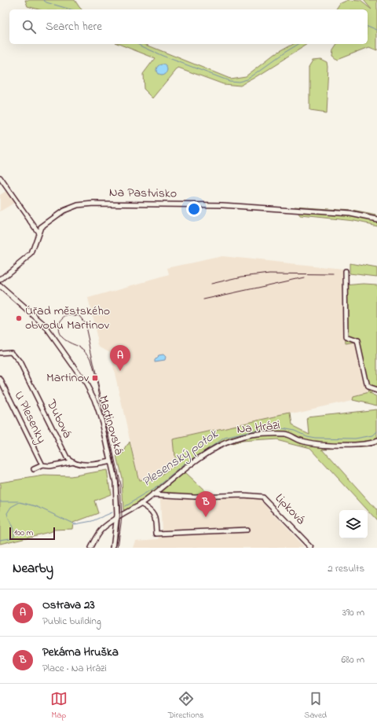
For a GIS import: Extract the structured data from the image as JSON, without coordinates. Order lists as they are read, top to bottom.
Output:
{
  "streets": {
    "street": [
      "Na Pastvisko",
      "U Plesenky",
      "Dubová",
      "Martinovská",
      "Na Hrázi",
      "Lipková"
    ]
  },
  "crossings": [
    ["Martinovská", "Na Hrázi"],
    ["Na Hrázi", "Lipková"]
  ],
  "water": ["Plesenský potok"],
  "places": {
    "other": ["Úřad městského obvodu Martinov"],
    "transit": ["Martinov"]
  },
  "scale_bar": "100 m",
  "page": {
    "search": "Search here",
    "pins": ["A", "B"],
    "scale": "100 m",
    "heading": ["Nearby", "2 results"],
    "list": [
      {
        "mark": "A",
        "name": "Ostrava 23",
        "note": "Public building",
        "value": "390 m"
      },
      {
        "mark": "B",
        "name": "Pekárna Hruška",
        "note": "Place · Na Hrázi",
        "value": "680 m"
      }
    ],
    "nav": ["Map", "Directions", "Saved"]
  }
}
